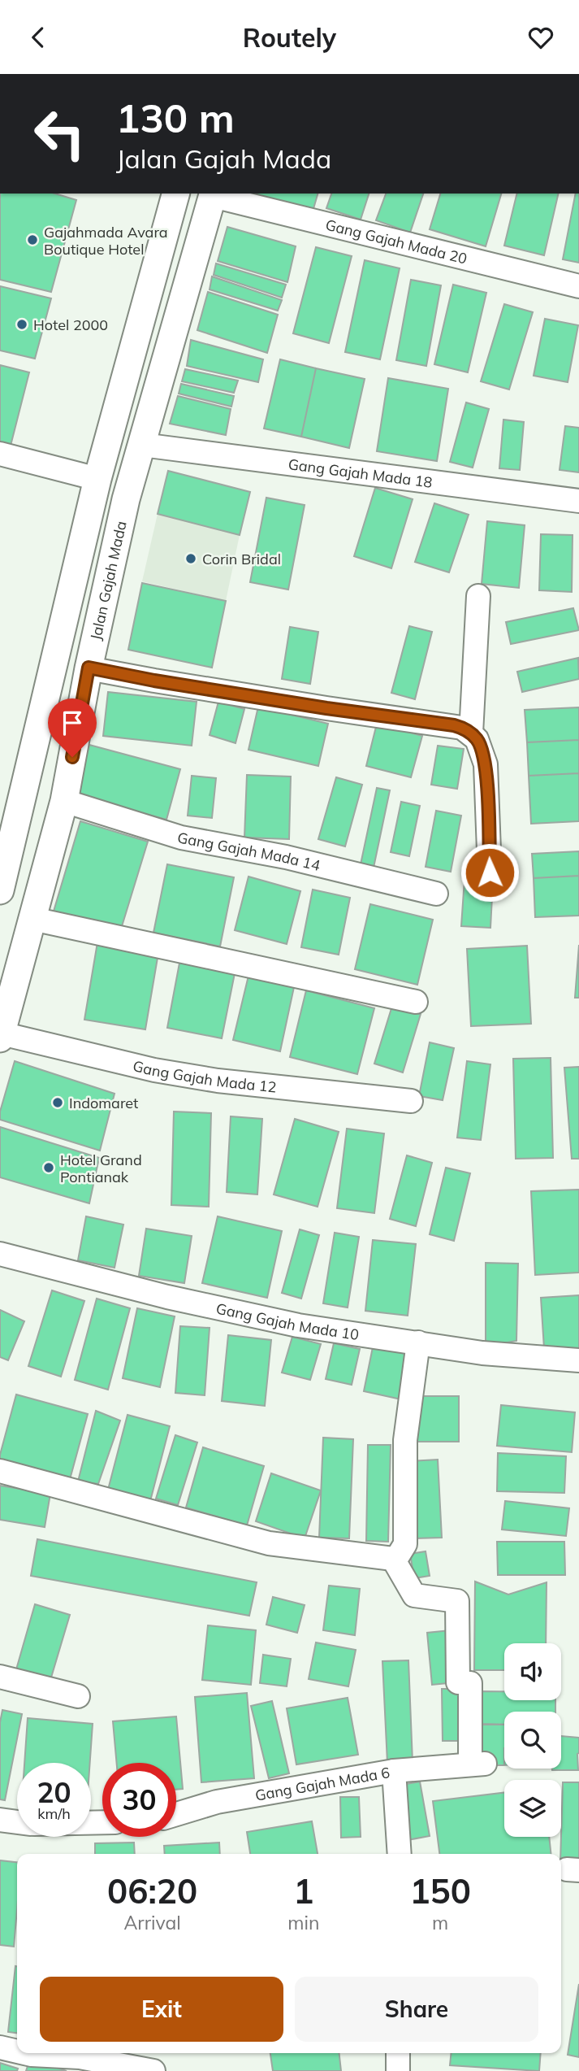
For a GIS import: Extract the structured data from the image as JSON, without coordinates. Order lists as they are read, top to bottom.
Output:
{
  "streets": {
    "street": [
      "Gang Gajah Mada 20",
      "Gang Gajah Mada 18",
      "Jalan Gajah Mada",
      "Gang Gajah Mada 14",
      "Gang Gajah Mada 12",
      "Gang Gajah Mada 10",
      "Gang Gajah Mada 6"
    ]
  },
  "crossings": [
    ["Gang Gajah Mada 20", "Jalan Gajah Mada"],
    ["Gang Gajah Mada 18", "Jalan Gajah Mada"],
    ["Jalan Gajah Mada", "Gang Gajah Mada 14"],
    ["Jalan Gajah Mada", "Gang Gajah Mada 12"]
  ],
  "places": [
    "Gajahmada Avara Boutique Hotel",
    "Hotel 2000",
    "Corin Bridal",
    "Indomaret",
    "Hotel Grand Pontianak"
  ],
  "page": {
    "header": "Routely",
    "turn": ["130 m", "Jalan Gajah Mada"],
    "speed": "20 km/h",
    "limit": "30",
    "eta": [
      "06:20",
      "Arrival",
      "1",
      "min",
      "150",
      "m"
    ],
    "buttons": ["Exit", "Share"]
  }
}
